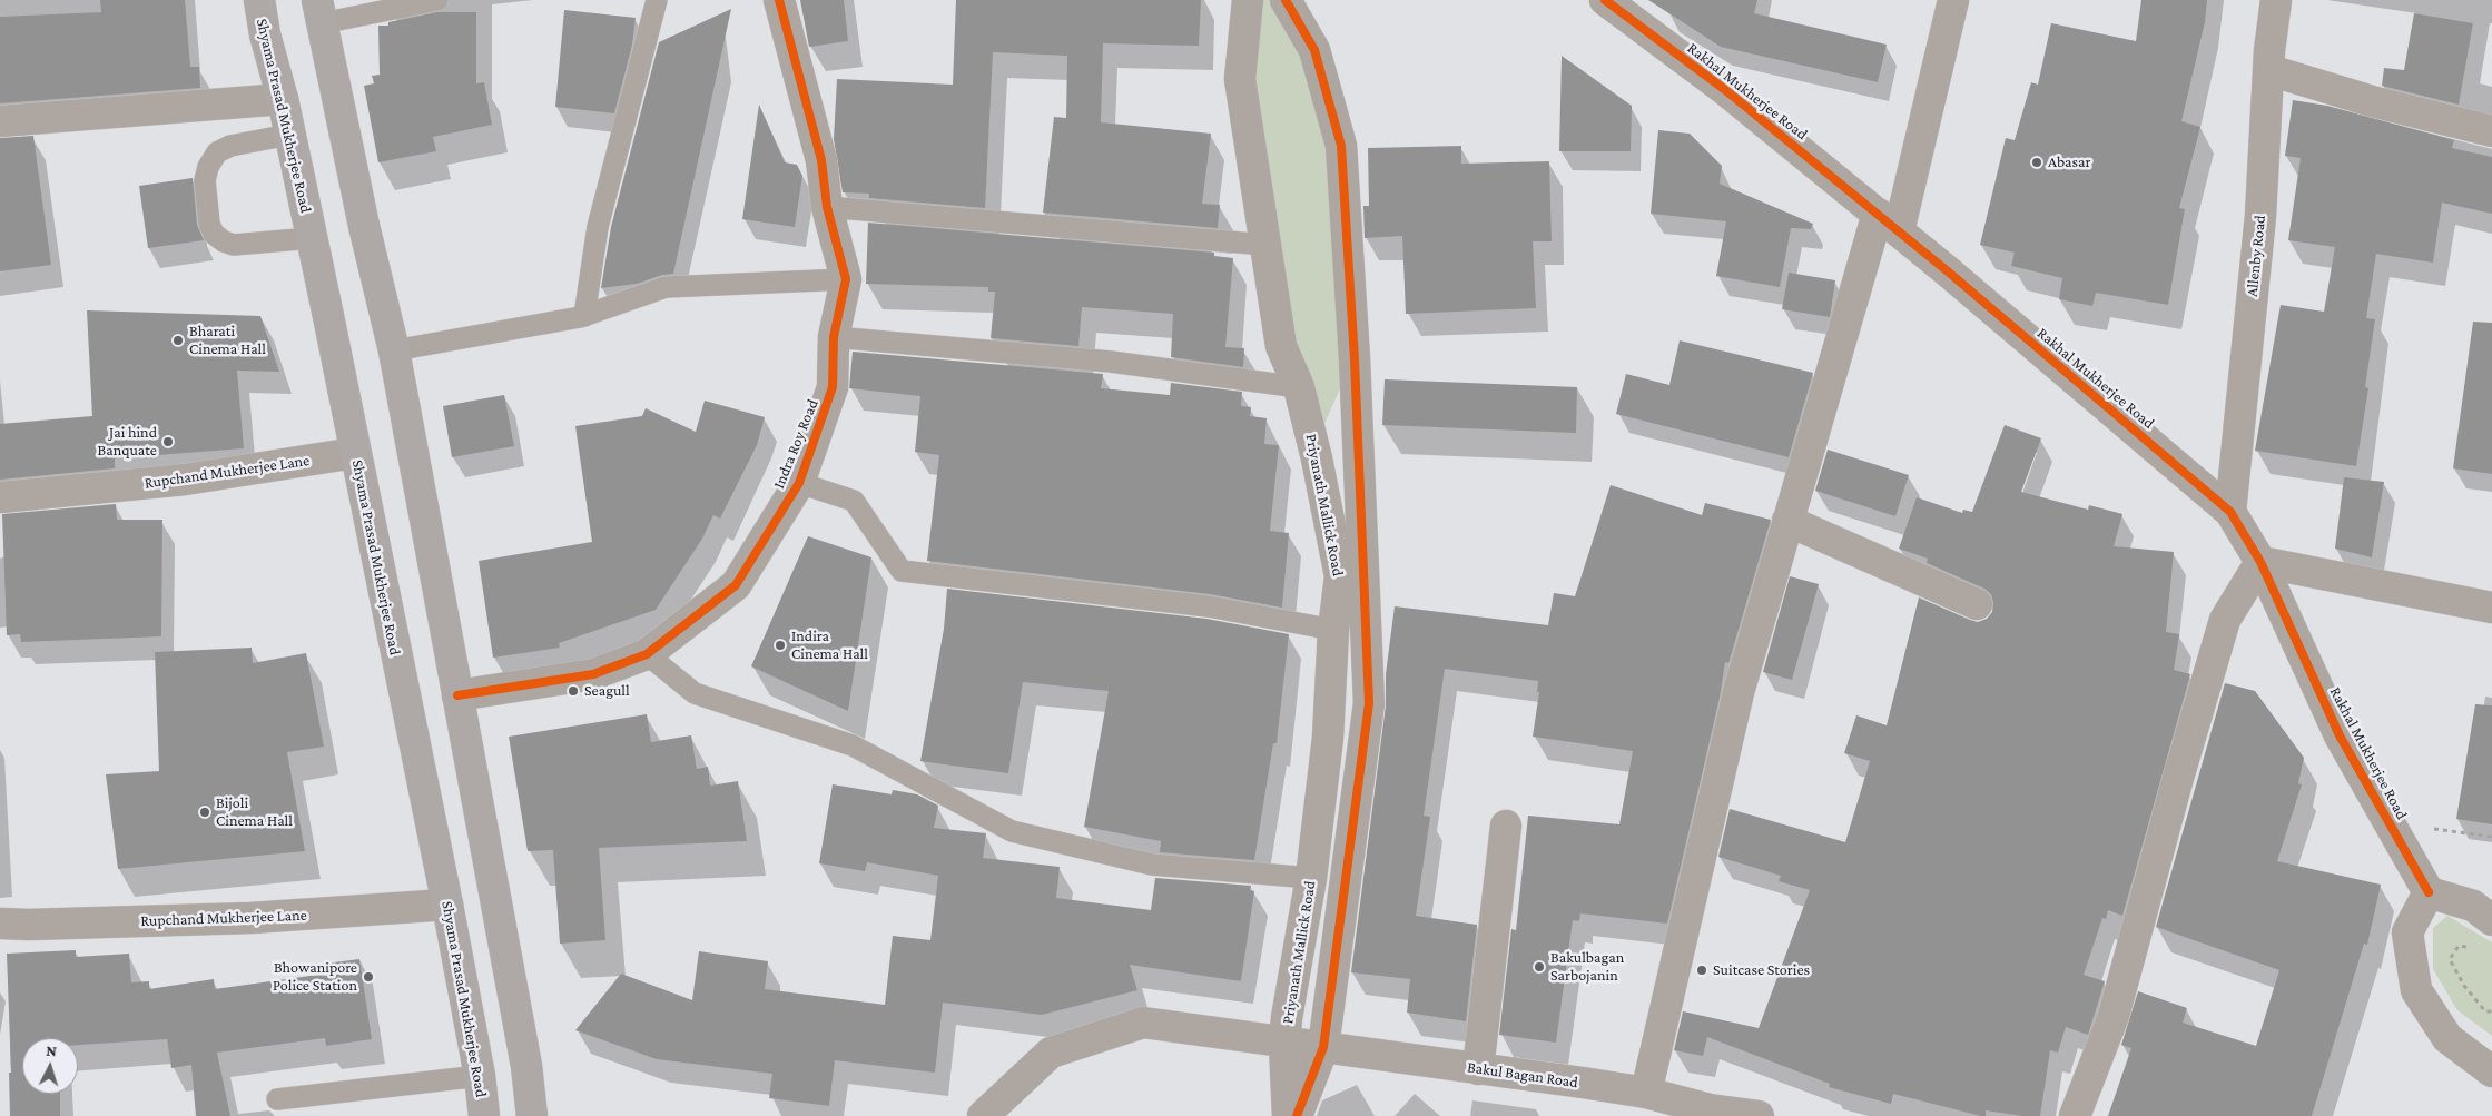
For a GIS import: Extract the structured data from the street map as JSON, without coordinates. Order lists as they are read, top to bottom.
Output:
{
  "streets": {
    "main road": ["Shyama Prasad Mukherjee Road"],
    "street": [
      "Rakhal Mukherjee Road",
      "Allenby Road",
      "Indra Roy Road",
      "Rupchand Mukherjee Lane",
      "Priyanath Mallick Road",
      "Bakul Bagan Road"
    ]
  },
  "crossings": [
    ["Rakhal Mukherjee Road", "Allenby Road"],
    ["Shyama Prasad Mukherjee Road", "Rupchand Mukherjee Lane"],
    ["Priyanath Mallick Road", "Bakul Bagan Road"]
  ],
  "places": [
    "Abasar",
    "Bharati Cinema Hall",
    "Jai hind Banquate",
    "Indira Cinema Hall",
    "Seagull",
    "Bijoli Cinema Hall",
    "Bakulbagan Sarbojanin",
    "Suitcase Stories",
    "Bhowanipore Police Station"
  ],
  "north": "top"
}
